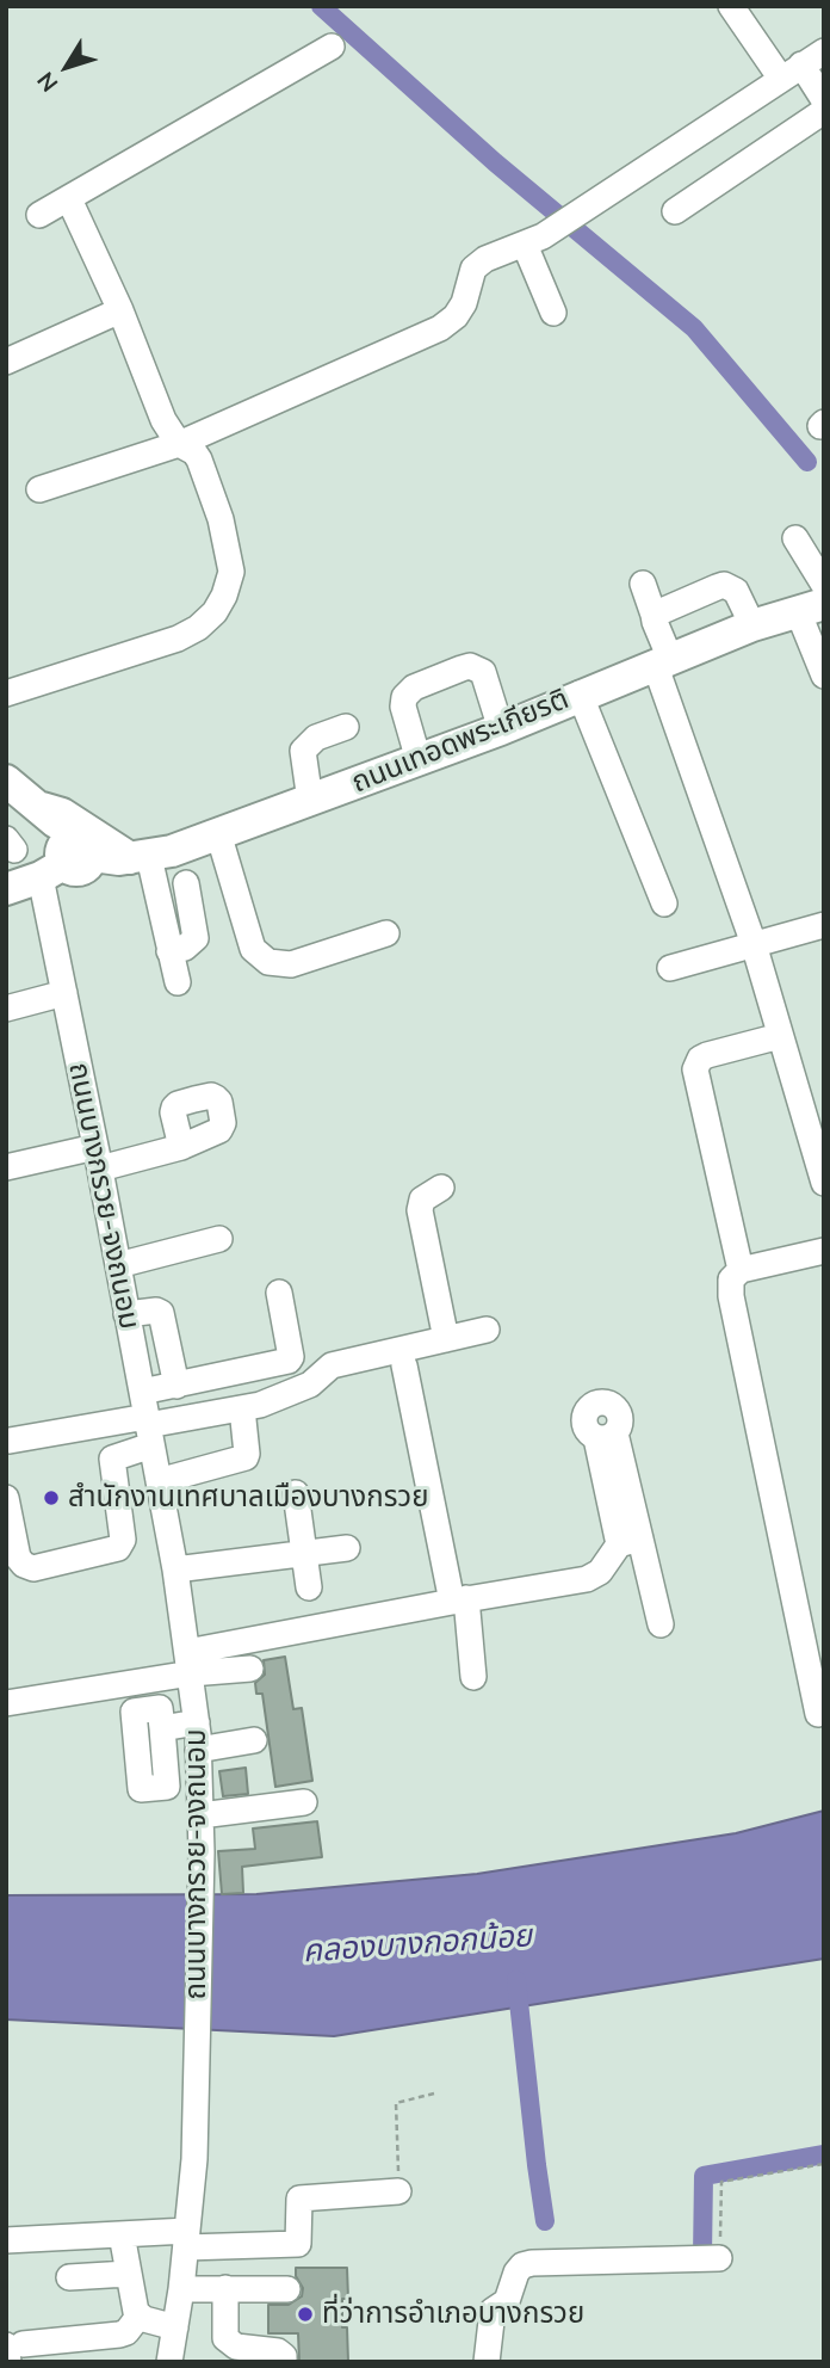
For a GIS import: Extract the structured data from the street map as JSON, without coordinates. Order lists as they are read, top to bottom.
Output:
{
  "streets": {
    "main road": ["ถนนเทอดพระเกียรติ"],
    "street": ["ถนนบางกรวย-จงถนอม"]
  },
  "crossings": [
    ["ถนนเทอดพระเกียรติ", "ถนนบางกรวย-จงถนอม"]
  ],
  "water": ["คลองบางกอกน้อย"],
  "places": ["สำนักงานเทศบาลเมืองบางกรวย", "ที่ว่าการอำเภอบางกรวย"],
  "north": "bottom left"
}
